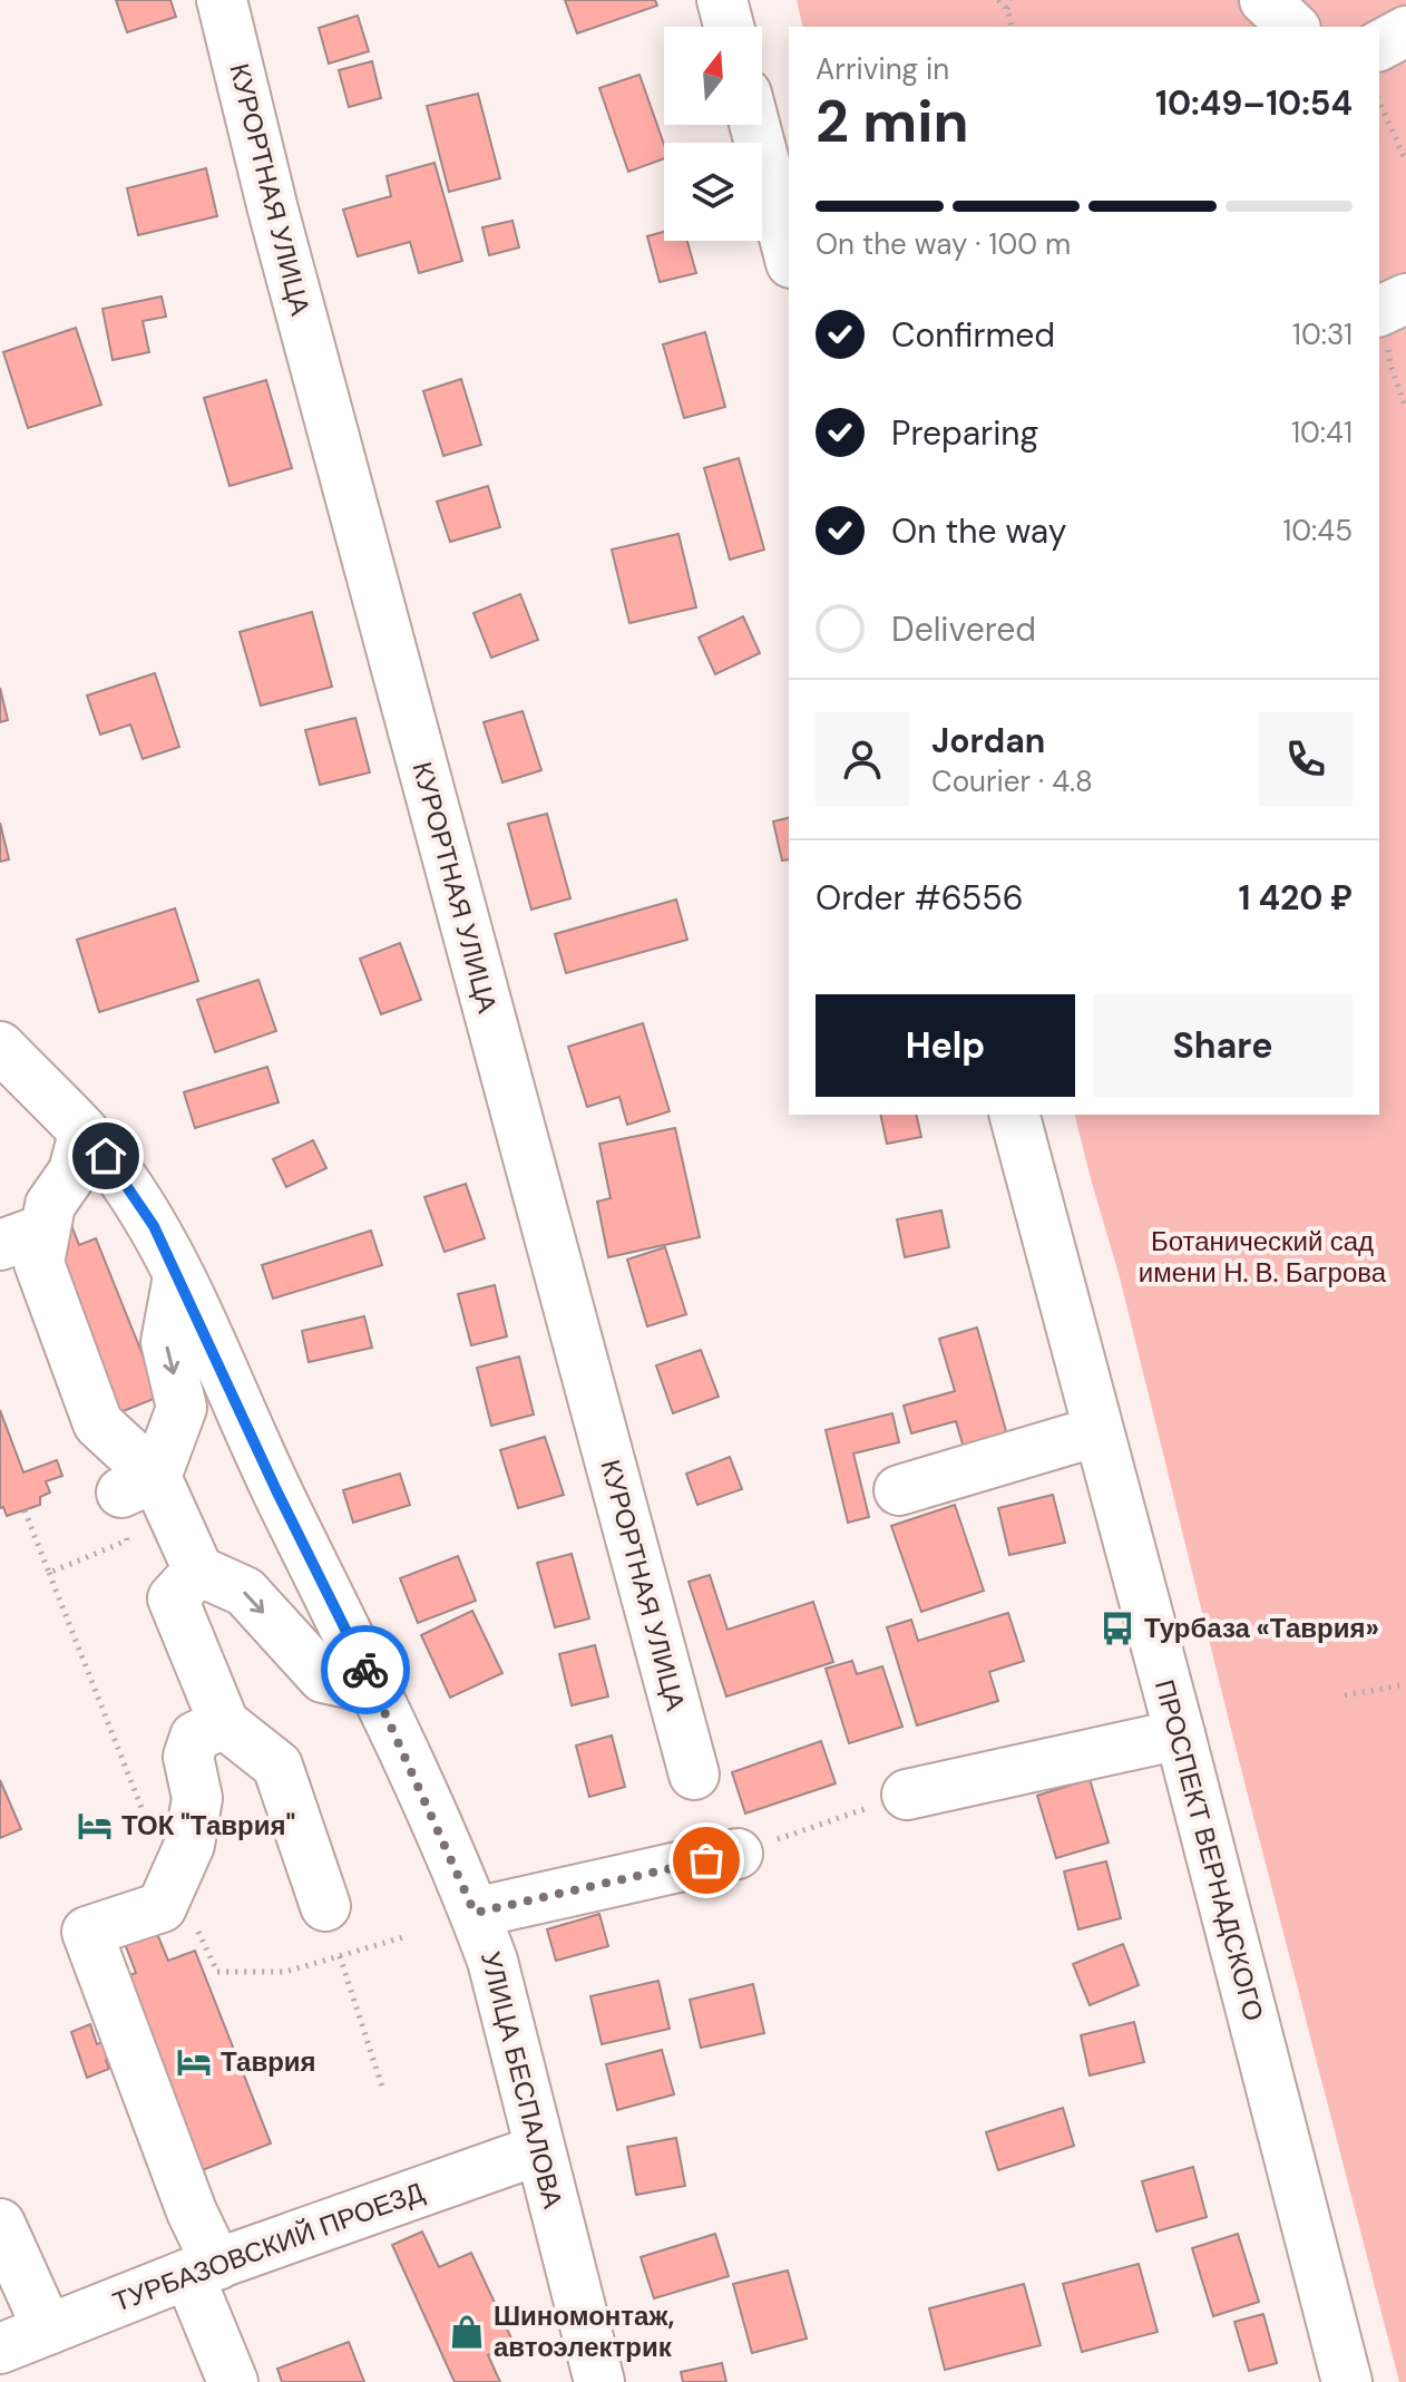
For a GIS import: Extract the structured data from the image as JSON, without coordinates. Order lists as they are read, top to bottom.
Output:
{
  "streets": {
    "main road": [
      "КУРОРТНАЯ УЛИЦА",
      "ПРОСПЕКТ ВЕРНАДСКОГО",
      "УЛИЦА БЕСПАЛОВА",
      "ТУРБАЗОВСКИЙ ПРОЕЗД"
    ]
  },
  "crossings": [
    ["УЛИЦА БЕСПАЛОВА", "ТУРБАЗОВСКИЙ ПРОЕЗД"]
  ],
  "parks": ["Ботанический сад имени Н. В. Багрова"],
  "places": {
    "bus stop": ["Турбаза «Таврия»"],
    "hotel": ["ТОК \"Таврия\"", "Таврия"],
    "shop": ["Шиномонтаж, автоэлектрик"]
  },
  "north": "top",
  "page": {
    "heading": ["2 min", "Arriving in", "10:49–10:54"],
    "panel": [
      "Jordan",
      "Courier · 4.8",
      "Order #6556",
      "1 420 ₽"
    ],
    "bar": "On the way · 100 m",
    "list": [
      ["Confirmed", "10:31"],
      ["Preparing", "10:41"],
      ["On the way", "10:45"],
      "Delivered"
    ],
    "buttons": ["Help", "Share"]
  }
}
